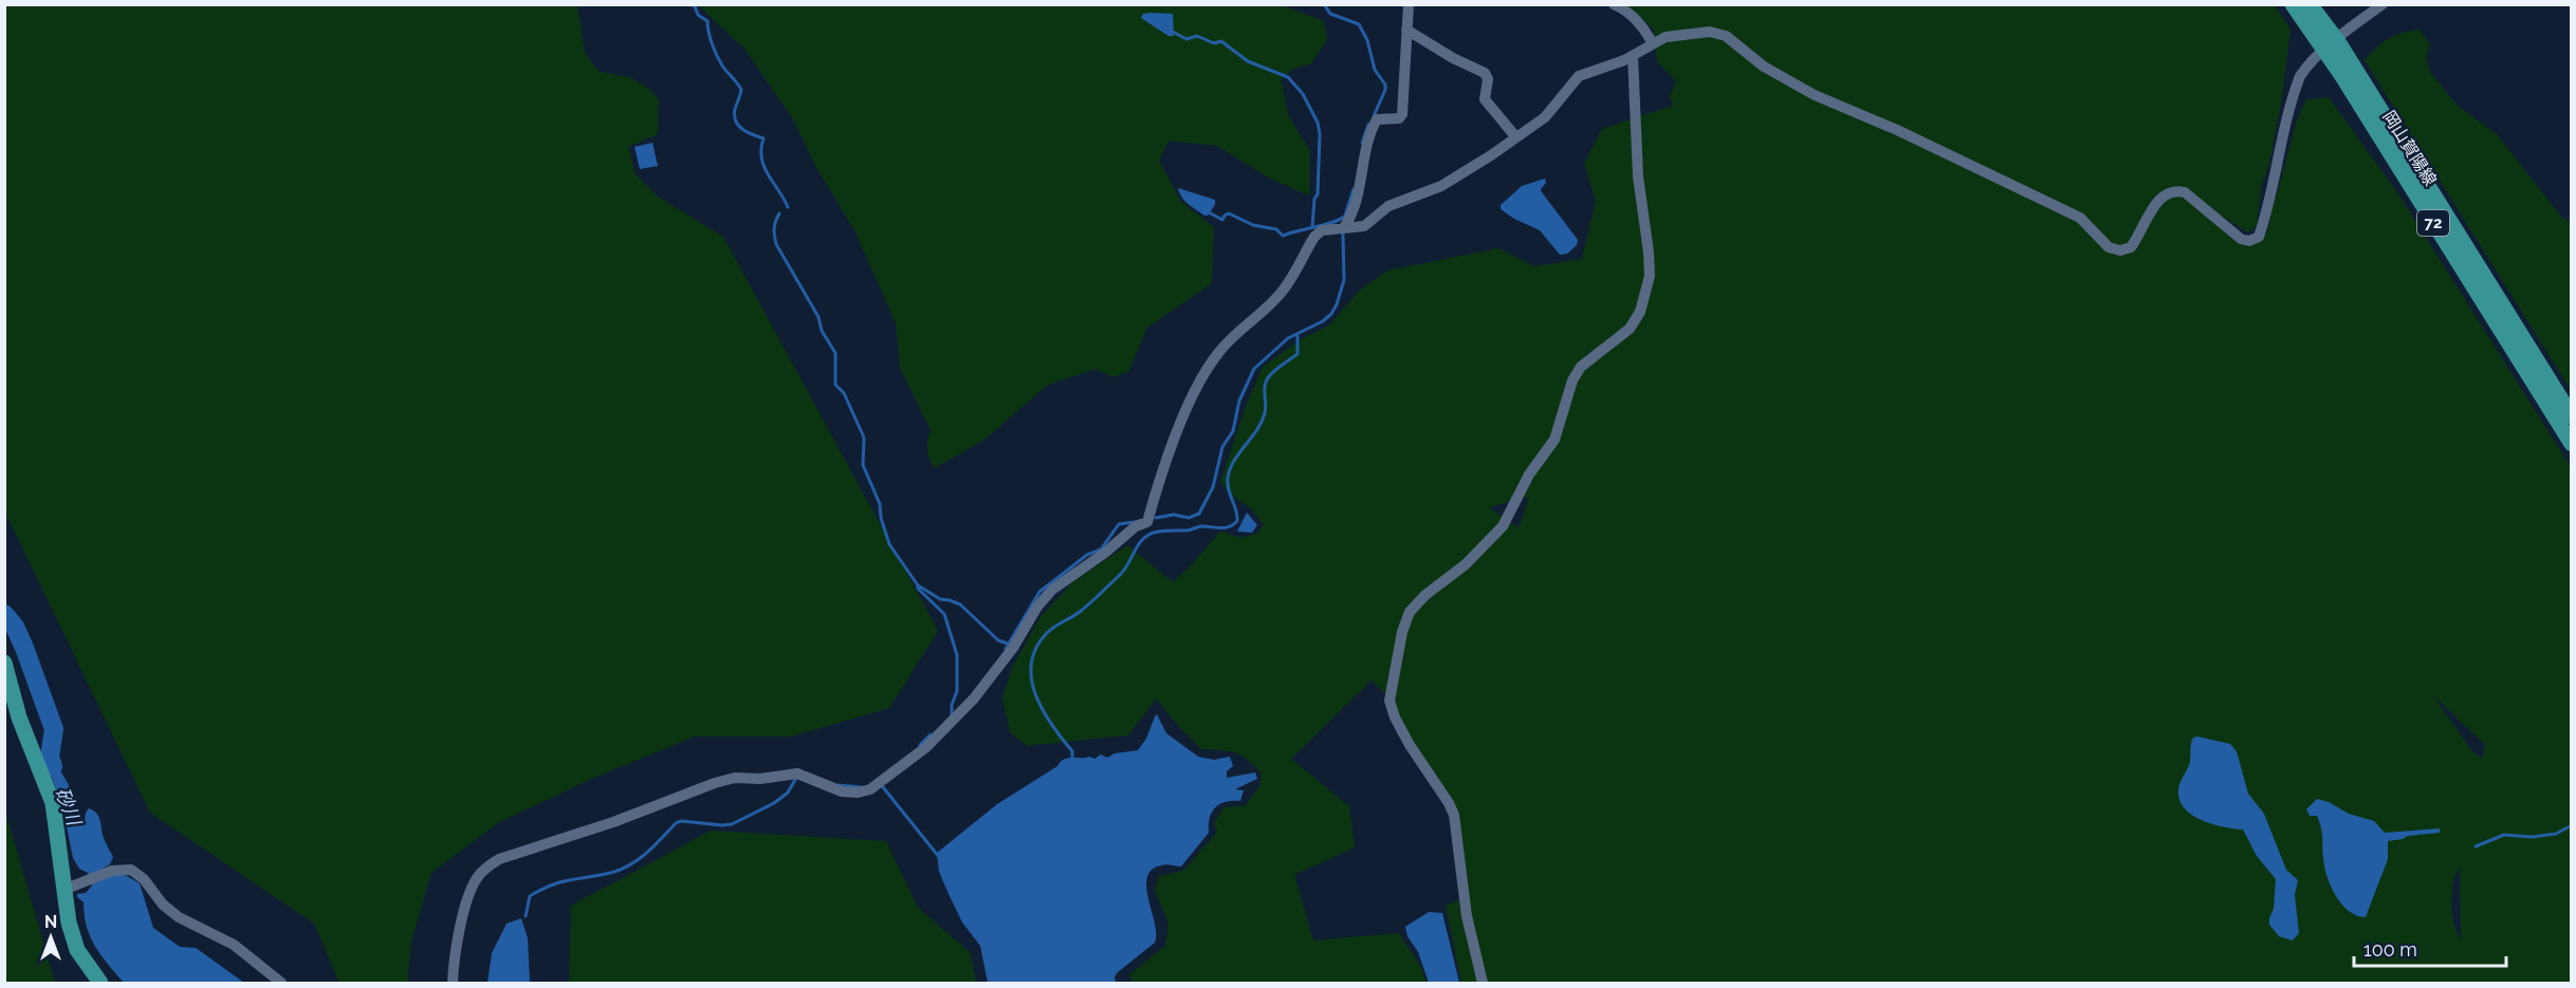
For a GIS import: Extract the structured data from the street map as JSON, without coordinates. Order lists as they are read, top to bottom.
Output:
{
  "streets": {
    "main road": ["岡山賀陽線", "72"]
  },
  "water": ["砂川"],
  "scale_bar": "100 m",
  "north": "top"
}
